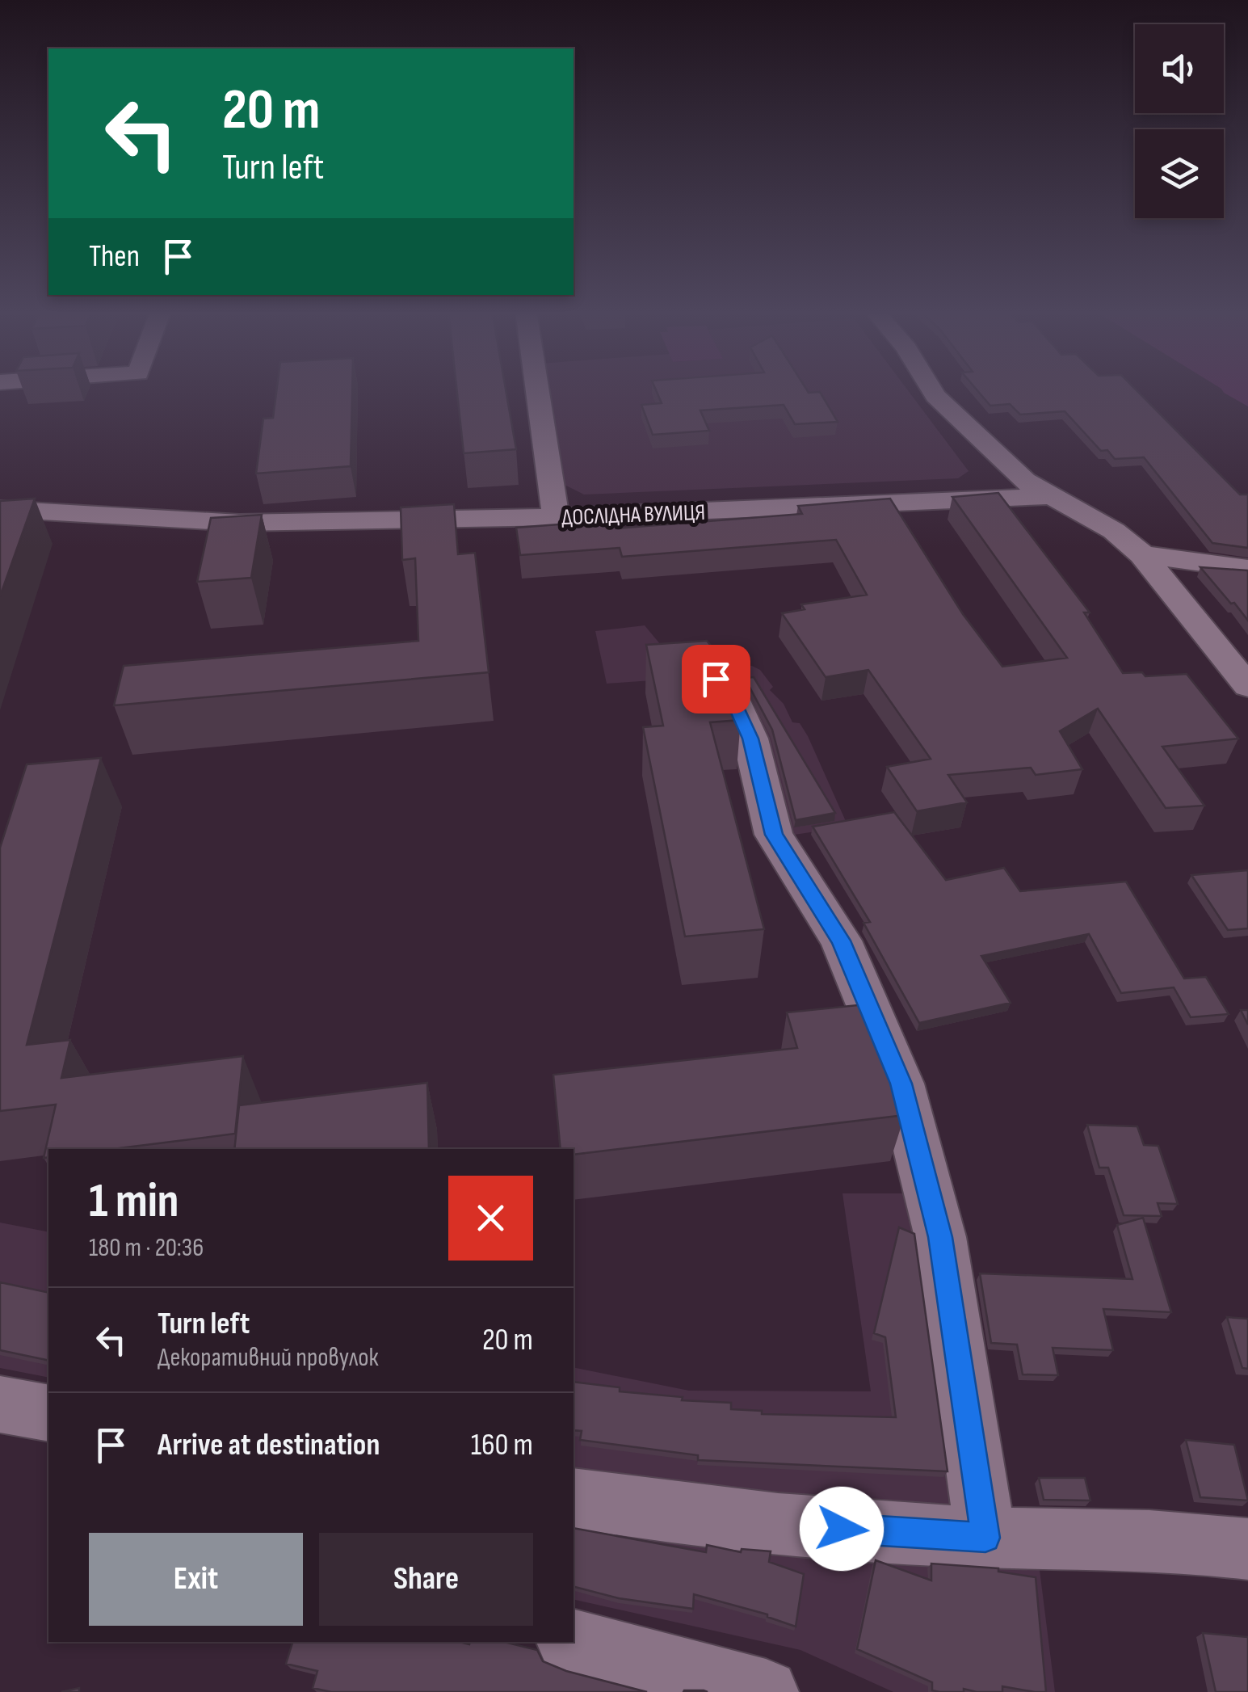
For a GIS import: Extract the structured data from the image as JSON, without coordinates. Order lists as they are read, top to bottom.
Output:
{
  "streets": {
    "street": ["ДОСЛІДНА ВУЛИЦЯ"]
  },
  "page": {
    "turn": ["20 m", "Turn left"],
    "then": "Then",
    "heading": ["1 min", "180 m · 20:36"],
    "list": [
      {
        "name": "Turn left",
        "note": "Декоративний провулок",
        "value": "20 m"
      },
      {
        "name": "Arrive at destination",
        "value": "160 m"
      }
    ],
    "buttons": ["Exit", "Share"]
  }
}
